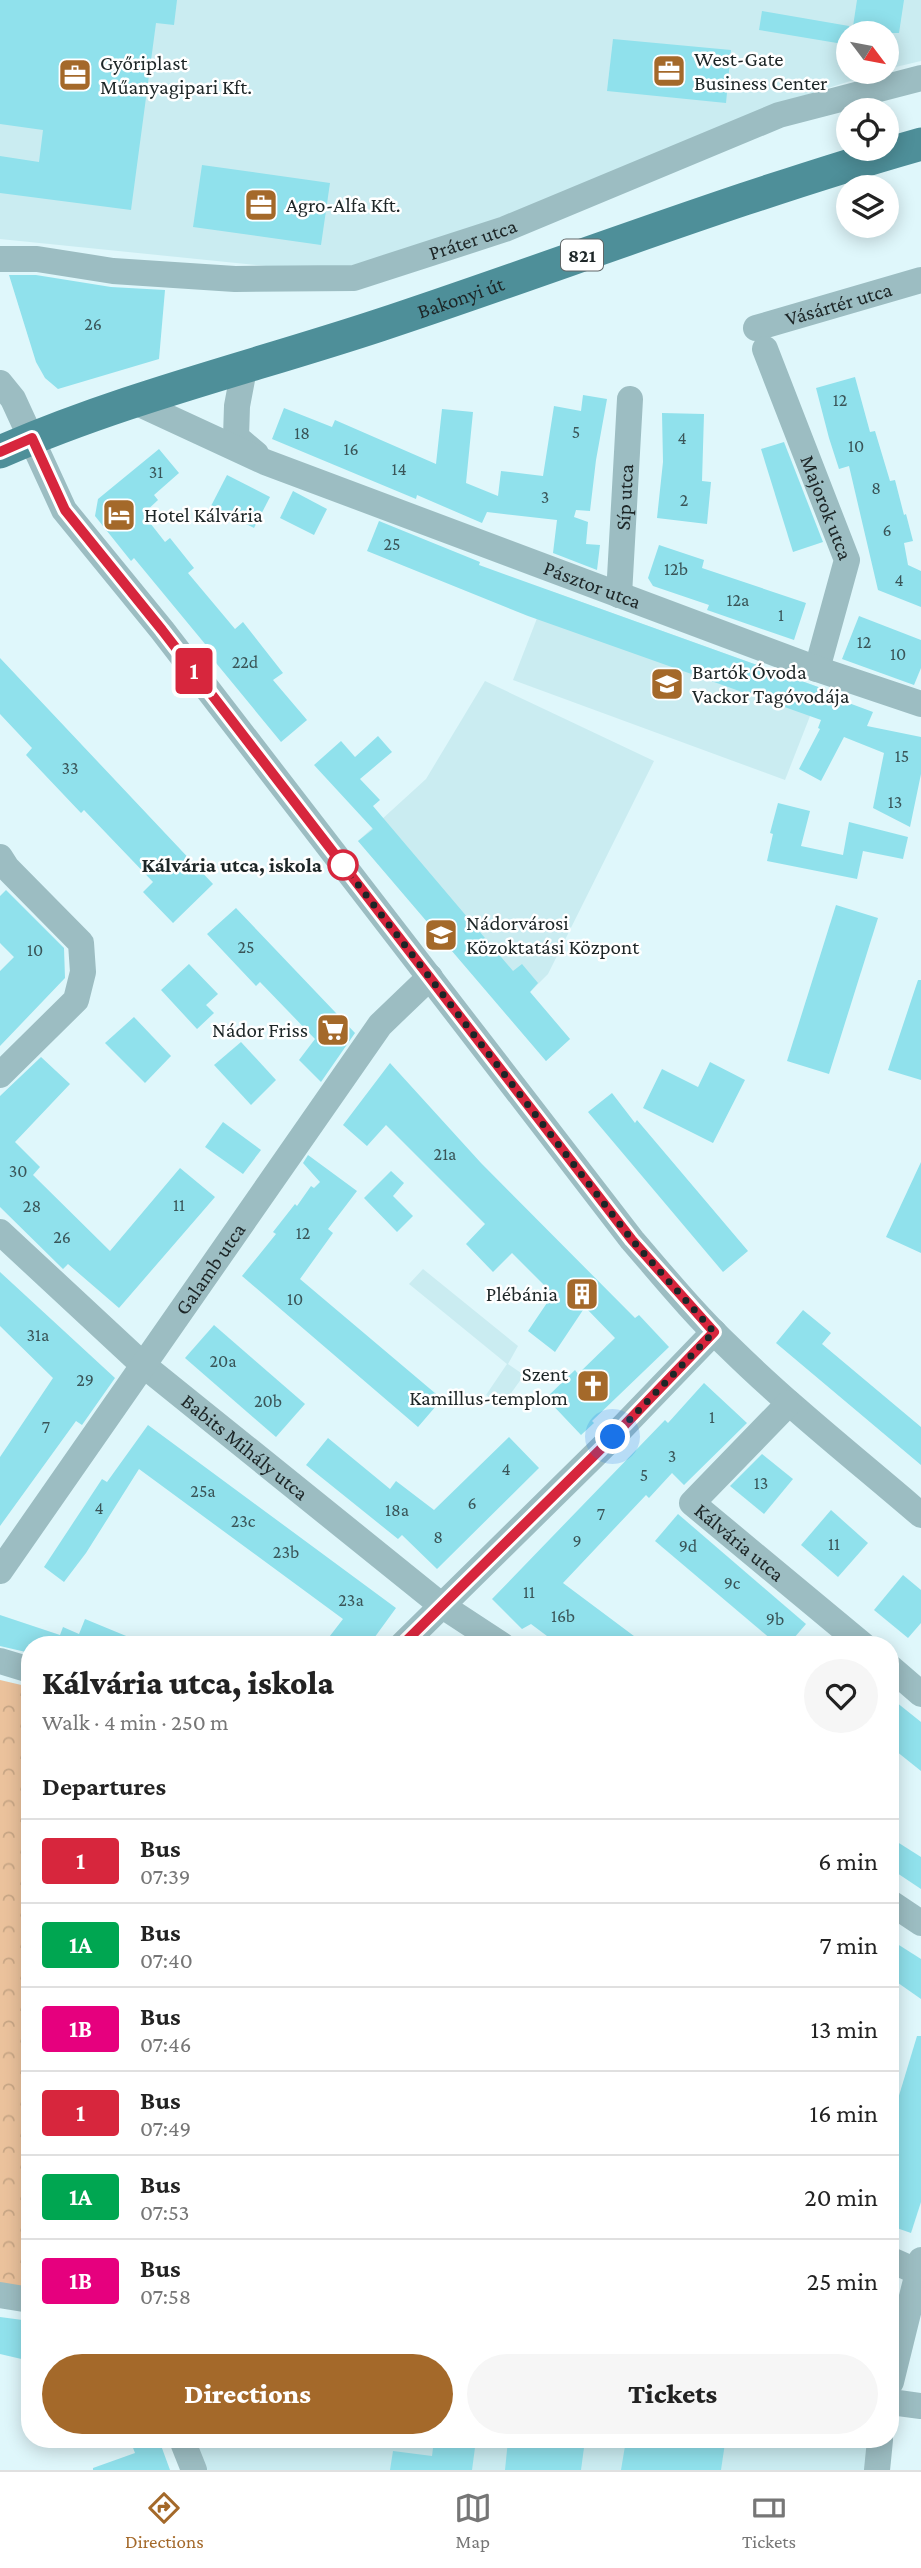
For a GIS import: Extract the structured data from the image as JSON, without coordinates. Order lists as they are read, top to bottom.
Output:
{
  "streets": {
    "main road": ["821", "Bakonyi út"],
    "street": [
      "Práter utca",
      "Vásártér utca",
      "Síp utca",
      "Majorok utca",
      "Pásztor utca",
      "Galamb utca",
      "Babits Mihály utca",
      "Kálvária utca"
    ]
  },
  "crossings": [
    ["Bakonyi út", "Pásztor utca"],
    ["Vásártér utca", "Majorok utca"],
    ["Síp utca", "Pásztor utca"],
    ["Majorok utca", "Pásztor utca"],
    ["Galamb utca", "Babits Mihály utca"]
  ],
  "places": {
    "office": ["West-Gate Business Center", "Győriplast Műanyagipari Kft.", "Agro-Alfa Kft."],
    "hotel": ["Hotel Kálvária"],
    "school or university": ["Bartók Óvoda Vackor Tagóvodája", "Nádorvárosi Közoktatási Központ"],
    "other": ["Kálvária utca, iskola"],
    "supermarket": ["Nádor Friss"],
    "building": ["Plébánia"],
    "church": ["Szent Kamillus-templom"]
  },
  "lines": ["bus line 1"],
  "house_numbers": [
    "26",
    "12",
    "5",
    "18",
    "4",
    "10",
    "16",
    "14",
    "31",
    "8",
    "3",
    "2",
    "6",
    "25",
    "12b",
    "4",
    "12a",
    "1",
    "12",
    "10",
    "22d",
    "15",
    "33",
    "13",
    "25",
    "10",
    "21a",
    "30",
    "11",
    "28",
    "12",
    "26",
    "10",
    "31a",
    "20a",
    "29",
    "20b",
    "1",
    "7",
    "3",
    "4",
    "5",
    "13",
    "25a",
    "6",
    "4",
    "18a",
    "7",
    "23c",
    "8",
    "9",
    "11",
    "9d",
    "23b",
    "9c",
    "11",
    "23a",
    "16b",
    "9b"
  ],
  "north": "bottom right",
  "page": {
    "on_map": "1",
    "heading": [
      ["Kálvária utca, iskola", "Walk · 4 min · 250 m"],
      "Departures"
    ],
    "list": [
      {
        "mark": "1",
        "name": "Bus",
        "note": "07:39",
        "value": "6 min"
      },
      {
        "mark": "1A",
        "name": "Bus",
        "note": "07:40",
        "value": "7 min"
      },
      {
        "mark": "1B",
        "name": "Bus",
        "note": "07:46",
        "value": "13 min"
      },
      {
        "mark": "1",
        "name": "Bus",
        "note": "07:49",
        "value": "16 min"
      },
      {
        "mark": "1A",
        "name": "Bus",
        "note": "07:53",
        "value": "20 min"
      },
      {
        "mark": "1B",
        "name": "Bus",
        "note": "07:58",
        "value": "25 min"
      }
    ],
    "buttons": ["Directions", "Tickets"],
    "tabs": ["Directions", "Map", "Tickets"]
  }
}
